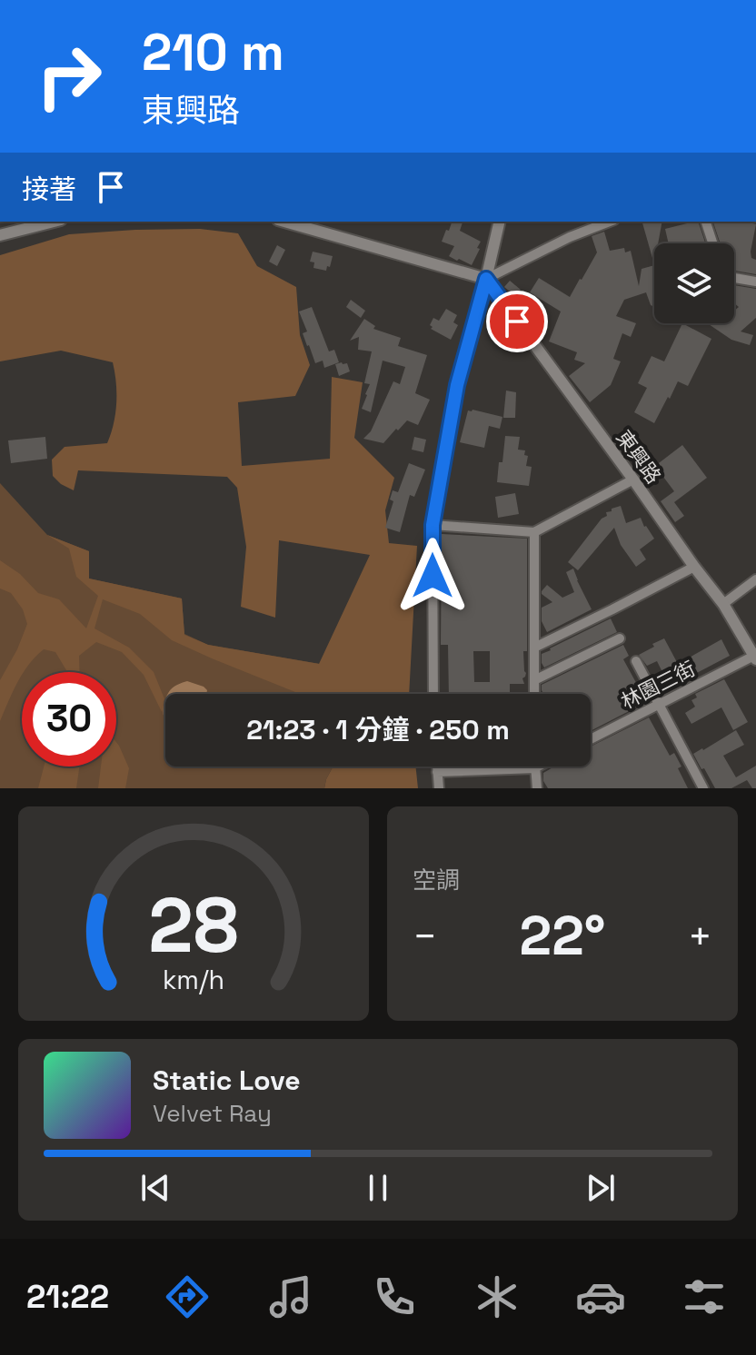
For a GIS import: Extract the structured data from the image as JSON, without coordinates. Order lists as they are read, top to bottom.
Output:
{
  "streets": {
    "street": ["東興路", "林園三街"]
  },
  "crossings": [
    ["東興路", "林園三街"]
  ],
  "page": {
    "turn": ["210 m", "東興路"],
    "then": "接著",
    "limit": "30",
    "trip": "21:23 · 1 分鐘 · 250 m",
    "tile": "空調",
    "heat": ["−", "22°", "+"],
    "song": ["Static Love", "Velvet Ray"],
    "tabs": "21:22",
    "gauge": ["28", "km/h"]
  }
}
